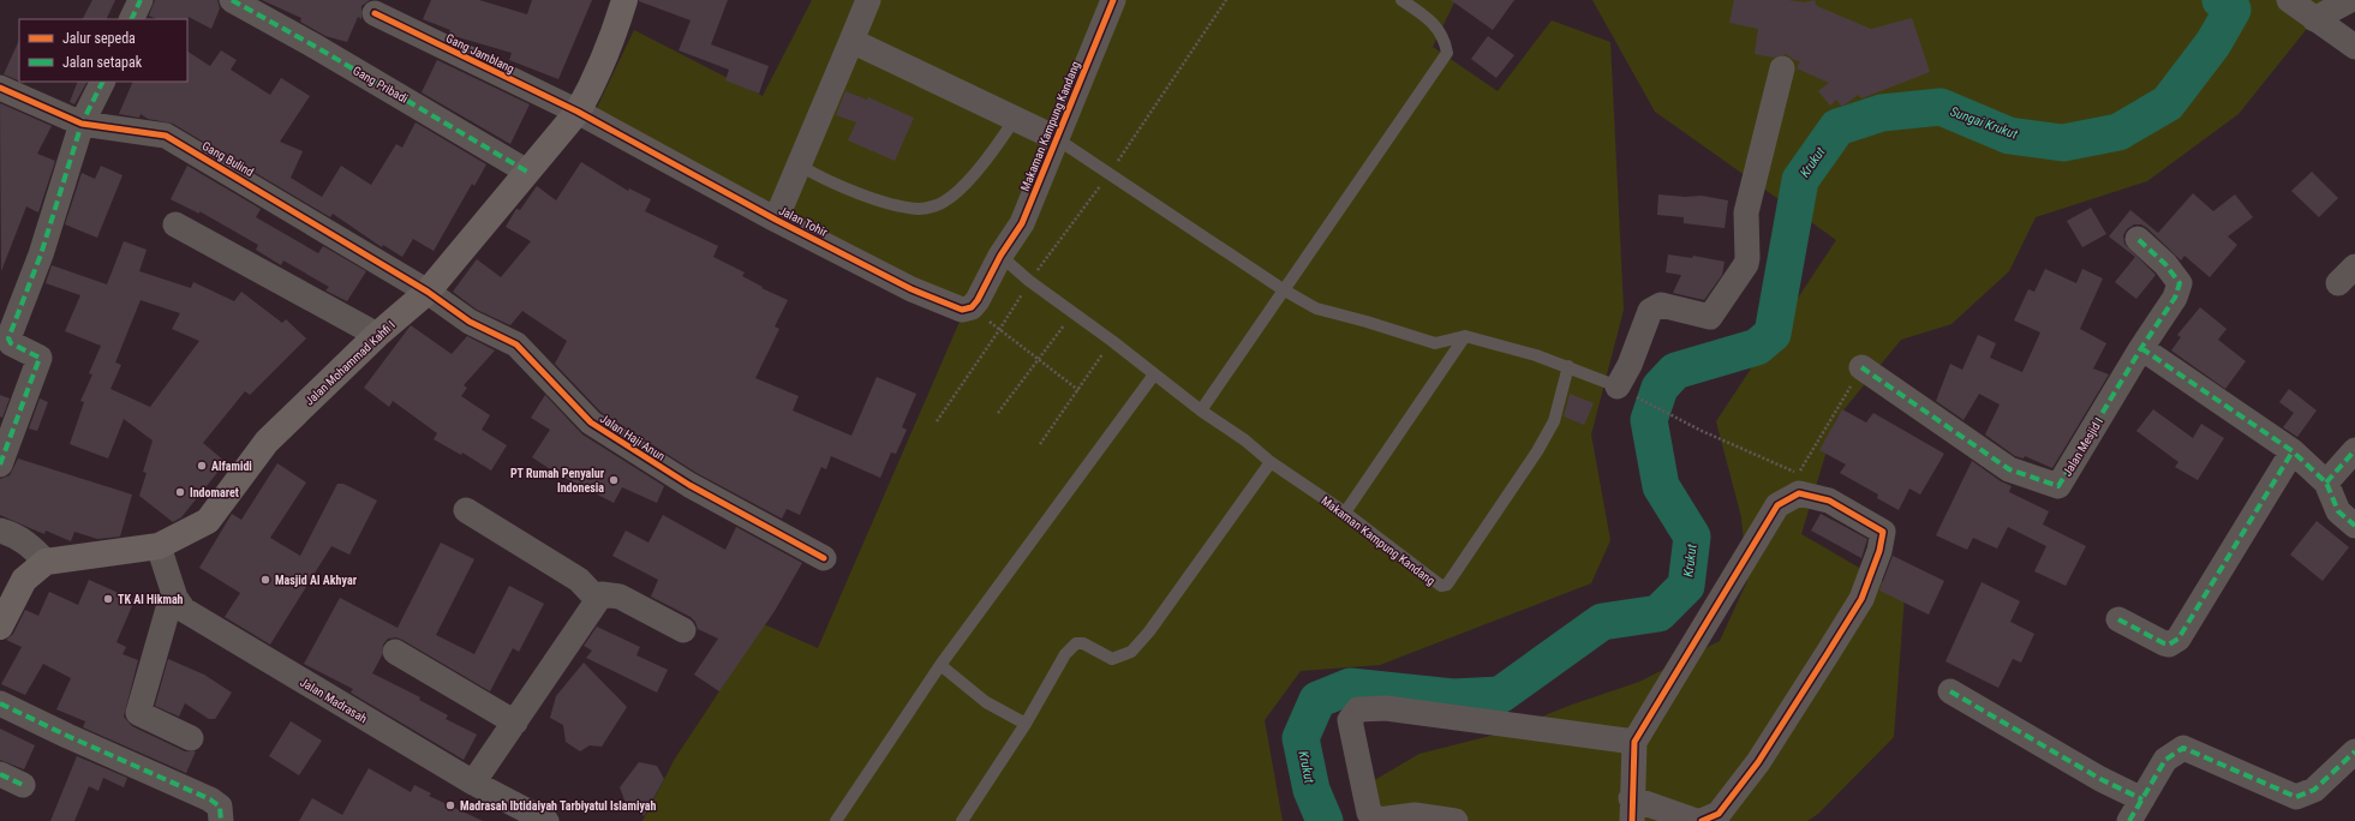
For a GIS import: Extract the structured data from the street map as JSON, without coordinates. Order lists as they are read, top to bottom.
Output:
{
  "streets": {
    "main road": ["Jalan Mohammad Kahfi I"],
    "street": [
      "Gang Jamblang",
      "Gang Pribadi",
      "Makaman Kampung Kandang",
      "Gang Bulind",
      "Jalan Tohir",
      "Jalan Haji Anun",
      "Jalan Mesjid I",
      "Jalan Madrasah"
    ]
  },
  "crossings": [
    ["Gang Jamblang", "Jalan Tohir"],
    ["Gang Jamblang", "Jalan Mohammad Kahfi I"],
    ["Gang Pribadi", "Jalan Mohammad Kahfi I"],
    ["Gang Bulind", "Jalan Mohammad Kahfi I"],
    ["Gang Bulind", "Jalan Haji Anun"],
    ["Jalan Tohir", "Jalan Mohammad Kahfi I"],
    ["Jalan Mohammad Kahfi I", "Jalan Haji Anun"],
    ["Jalan Mohammad Kahfi I", "Jalan Madrasah"]
  ],
  "water": ["Sungai Krukut", "Krukut"],
  "places": [
    "Alfamidi",
    "PT Rumah Penyalur Indonesia",
    "Indomaret",
    "Masjid Al Akhyar",
    "TK Al Hikmah",
    "Madrasah Ibtidaiyah Tarbiyatul Islamiyah"
  ],
  "legend": ["Jalur sepeda", "Jalan setapak"]
}
